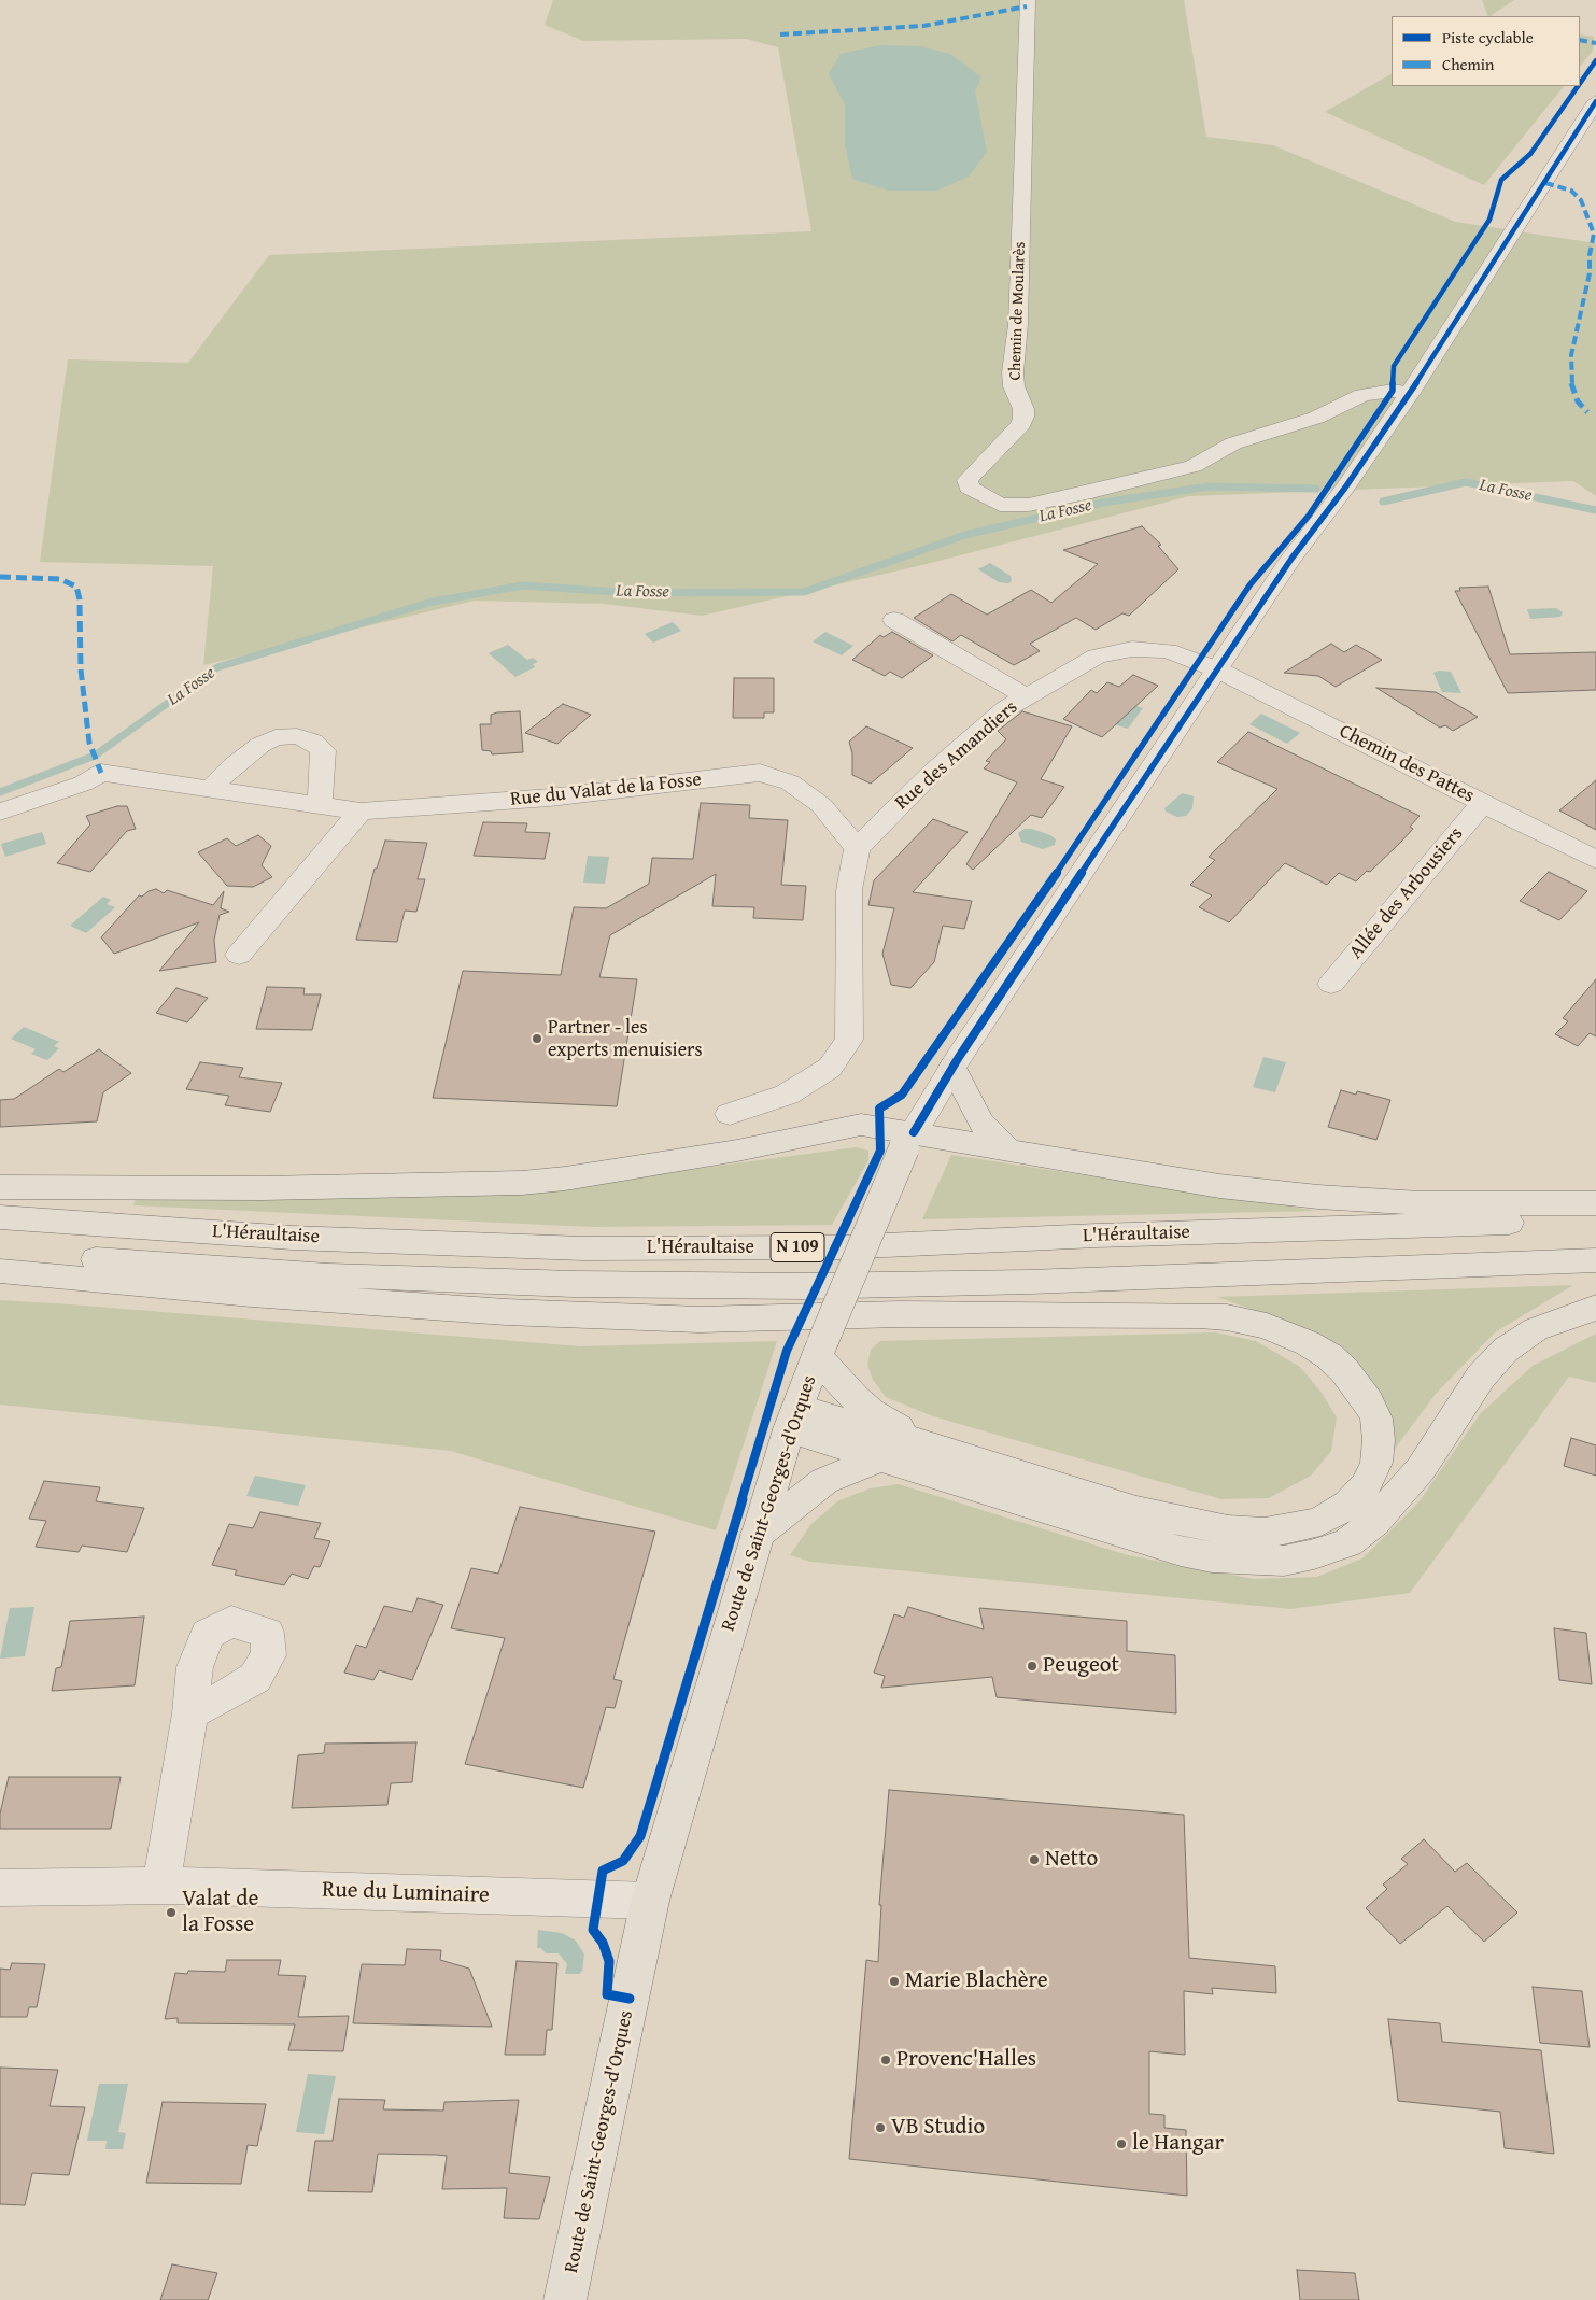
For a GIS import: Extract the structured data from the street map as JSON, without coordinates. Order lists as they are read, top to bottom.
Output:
{
  "streets": {
    "main road": ["L'Héraultaise", "N 109", "Route de Saint-Georges-d'Orques"],
    "street": [
      "Chemin de Moularès",
      "Rue des Amandiers",
      "Chemin des Pattes",
      "Rue du Valat de la Fosse",
      "Allée des Arbousiers",
      "Rue du Luminaire"
    ]
  },
  "crossings": [
    ["Chemin de Moularès", "Route de Saint-Georges-d'Orques"],
    ["Rue des Amandiers", "Chemin des Pattes"],
    ["Rue des Amandiers", "Rue du Valat de la Fosse"],
    ["Rue des Amandiers", "Route de Saint-Georges-d'Orques"],
    ["Chemin des Pattes", "Allée des Arbousiers"],
    ["Chemin des Pattes", "Route de Saint-Georges-d'Orques"],
    ["Route de Saint-Georges-d'Orques", "Rue du Luminaire"]
  ],
  "water": ["La Fosse"],
  "places": [
    "Partner - les experts menuisiers",
    "Peugeot",
    "Netto",
    "Valat de la Fosse",
    "Marie Blachère",
    "Provenc'Halles",
    "VB Studio",
    "le Hangar"
  ],
  "legend": ["Piste cyclable", "Chemin"]
}
